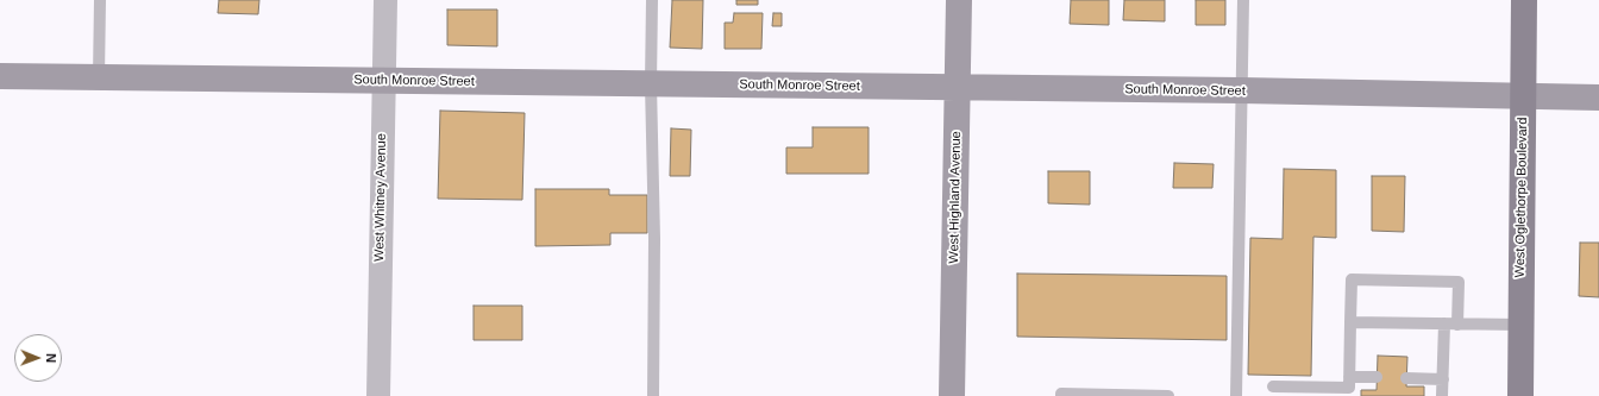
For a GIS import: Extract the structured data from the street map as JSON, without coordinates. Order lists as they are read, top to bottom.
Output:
{
  "streets": {
    "main road": ["South Monroe Street", "West Highland Avenue", "West Oglethorpe Boulevard"],
    "street": ["West Whitney Avenue"]
  },
  "crossings": [
    ["South Monroe Street", "West Whitney Avenue"],
    ["South Monroe Street", "West Highland Avenue"],
    ["South Monroe Street", "West Oglethorpe Boulevard"]
  ],
  "north": "right"
}
